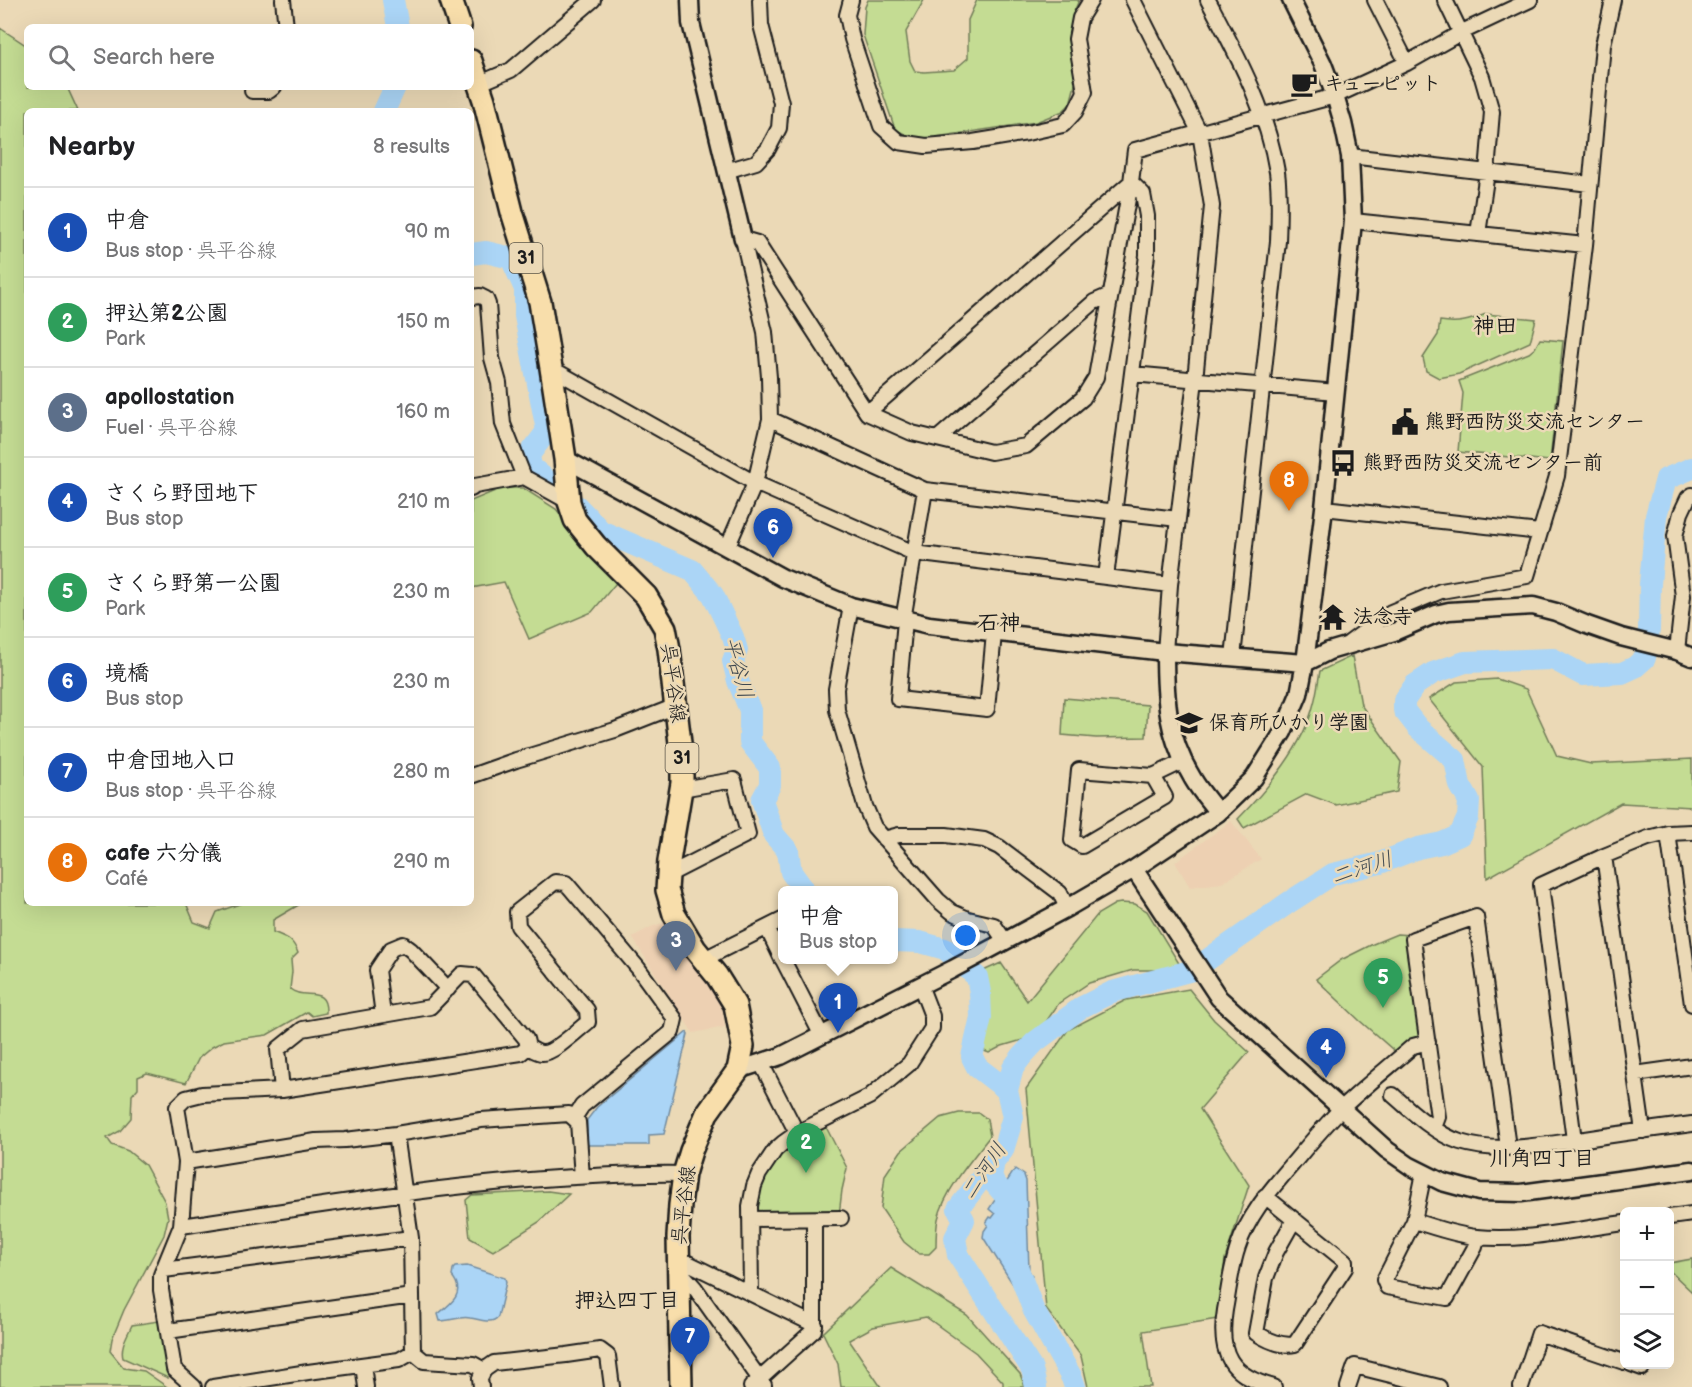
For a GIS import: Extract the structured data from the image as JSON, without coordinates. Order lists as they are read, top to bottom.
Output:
{
  "streets": {
    "main road": ["31", "呉平谷線"]
  },
  "districts": [
    "神田",
    "石神",
    "川角四丁目",
    "押込四丁目"
  ],
  "water": ["平谷川", "二河川"],
  "places": {
    "cafe": ["キューピット"],
    "public building": ["熊野西防災交流センター"],
    "bus stop": ["熊野西防災交流センター前"],
    "temple": ["法念寺"],
    "school or university": ["保育所ひかり学園"]
  },
  "page": {
    "search": "Search here",
    "heading": ["Nearby", "8 results"],
    "list": [
      {
        "mark": "1",
        "name": "中倉",
        "note": "Bus stop · 呉平谷線",
        "value": "90 m"
      },
      {
        "mark": "2",
        "name": "押込第2公園",
        "note": "Park",
        "value": "150 m"
      },
      {
        "mark": "3",
        "name": "apollostation",
        "note": "Fuel · 呉平谷線",
        "value": "160 m"
      },
      {
        "mark": "4",
        "name": "さくら野団地下",
        "note": "Bus stop",
        "value": "210 m"
      },
      {
        "mark": "5",
        "name": "さくら野第一公園",
        "note": "Park",
        "value": "230 m"
      },
      {
        "mark": "6",
        "name": "境橋",
        "note": "Bus stop",
        "value": "230 m"
      },
      {
        "mark": "7",
        "name": "中倉団地入口",
        "note": "Bus stop · 呉平谷線",
        "value": "280 m"
      },
      {
        "mark": "8",
        "name": "cafe 六分儀",
        "note": "Café",
        "value": "290 m"
      }
    ],
    "pins": [
      "8",
      "6",
      "3",
      "5",
      "1",
      "4",
      "2",
      "7"
    ],
    "popup": ["中倉", "Bus stop"],
    "map_buttons": ["+", "−"]
  }
}
